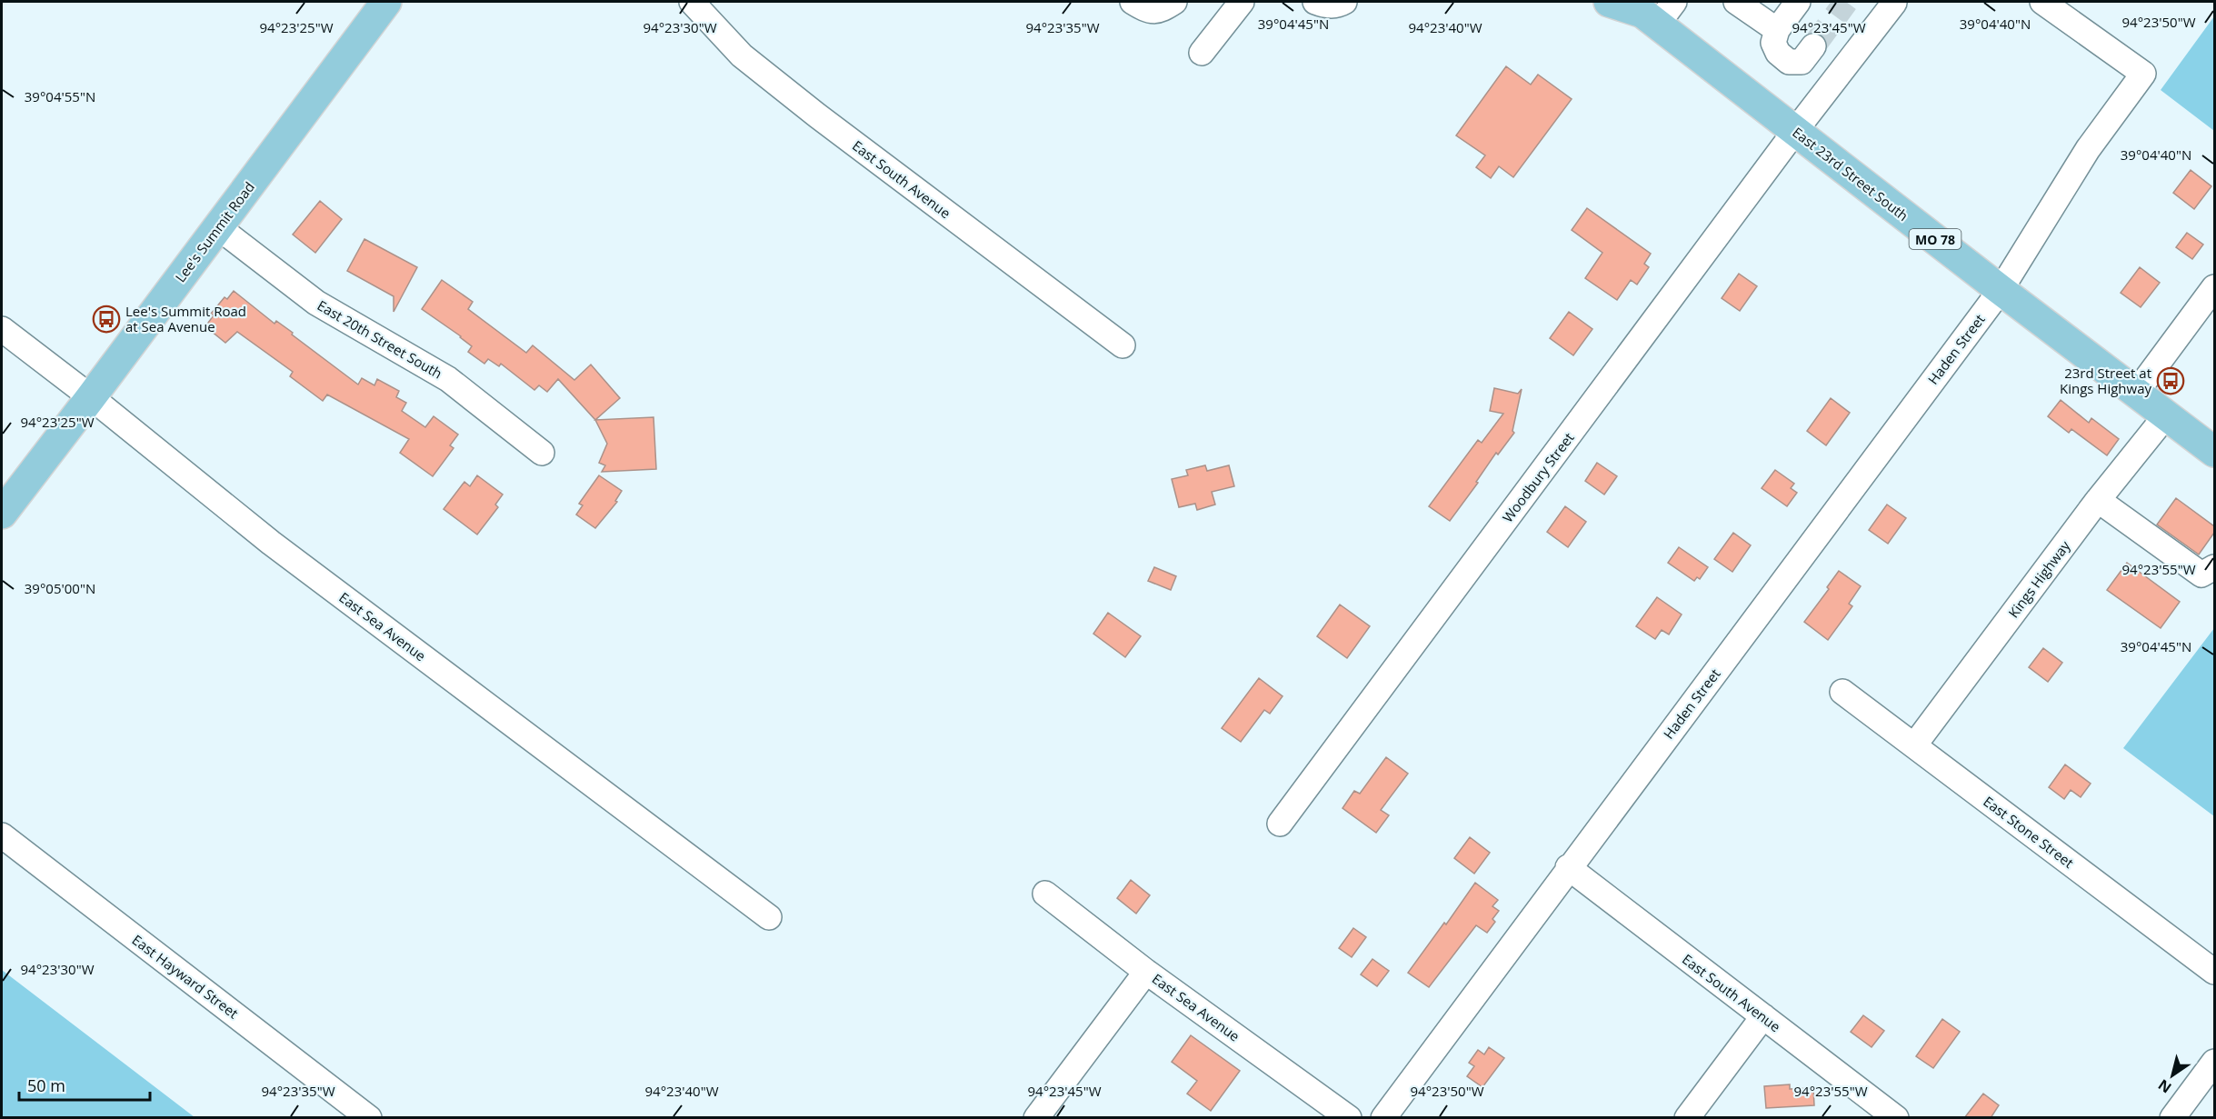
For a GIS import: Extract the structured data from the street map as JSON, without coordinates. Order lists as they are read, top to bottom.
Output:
{
  "streets": {
    "main road": ["East 23rd Street South", "Lee's Summit Road", "MO 78"],
    "street": [
      "East South Avenue",
      "East 20th Street South",
      "Haden Street",
      "Woodbury Street",
      "Kings Highway",
      "East Sea Avenue",
      "East Stone Street",
      "East Hayward Street"
    ]
  },
  "crossings": [
    ["East 23rd Street South", "Haden Street"],
    ["East 23rd Street South", "Woodbury Street"],
    ["East 23rd Street South", "Kings Highway"],
    ["East South Avenue", "Haden Street"],
    ["Lee's Summit Road", "East 20th Street South"],
    ["Lee's Summit Road", "East Sea Avenue"],
    ["Kings Highway", "East Stone Street"]
  ],
  "places": {
    "bus stop": ["Lee's Summit Road at Sea Avenue", "23rd Street at Kings Highway"]
  },
  "scale_bar": "50 m",
  "north": "bottom left",
  "coordinates": [
    "94°23'50\"W",
    "39°04'45\"N",
    "39°04'40\"N",
    "94°23'25\"W",
    "94°23'30\"W",
    "94°23'35\"W",
    "94°23'40\"W",
    "94°23'45\"W",
    "39°04'55\"N",
    "94°23'55\"W",
    "39°05'00\"N"
  ]
}
